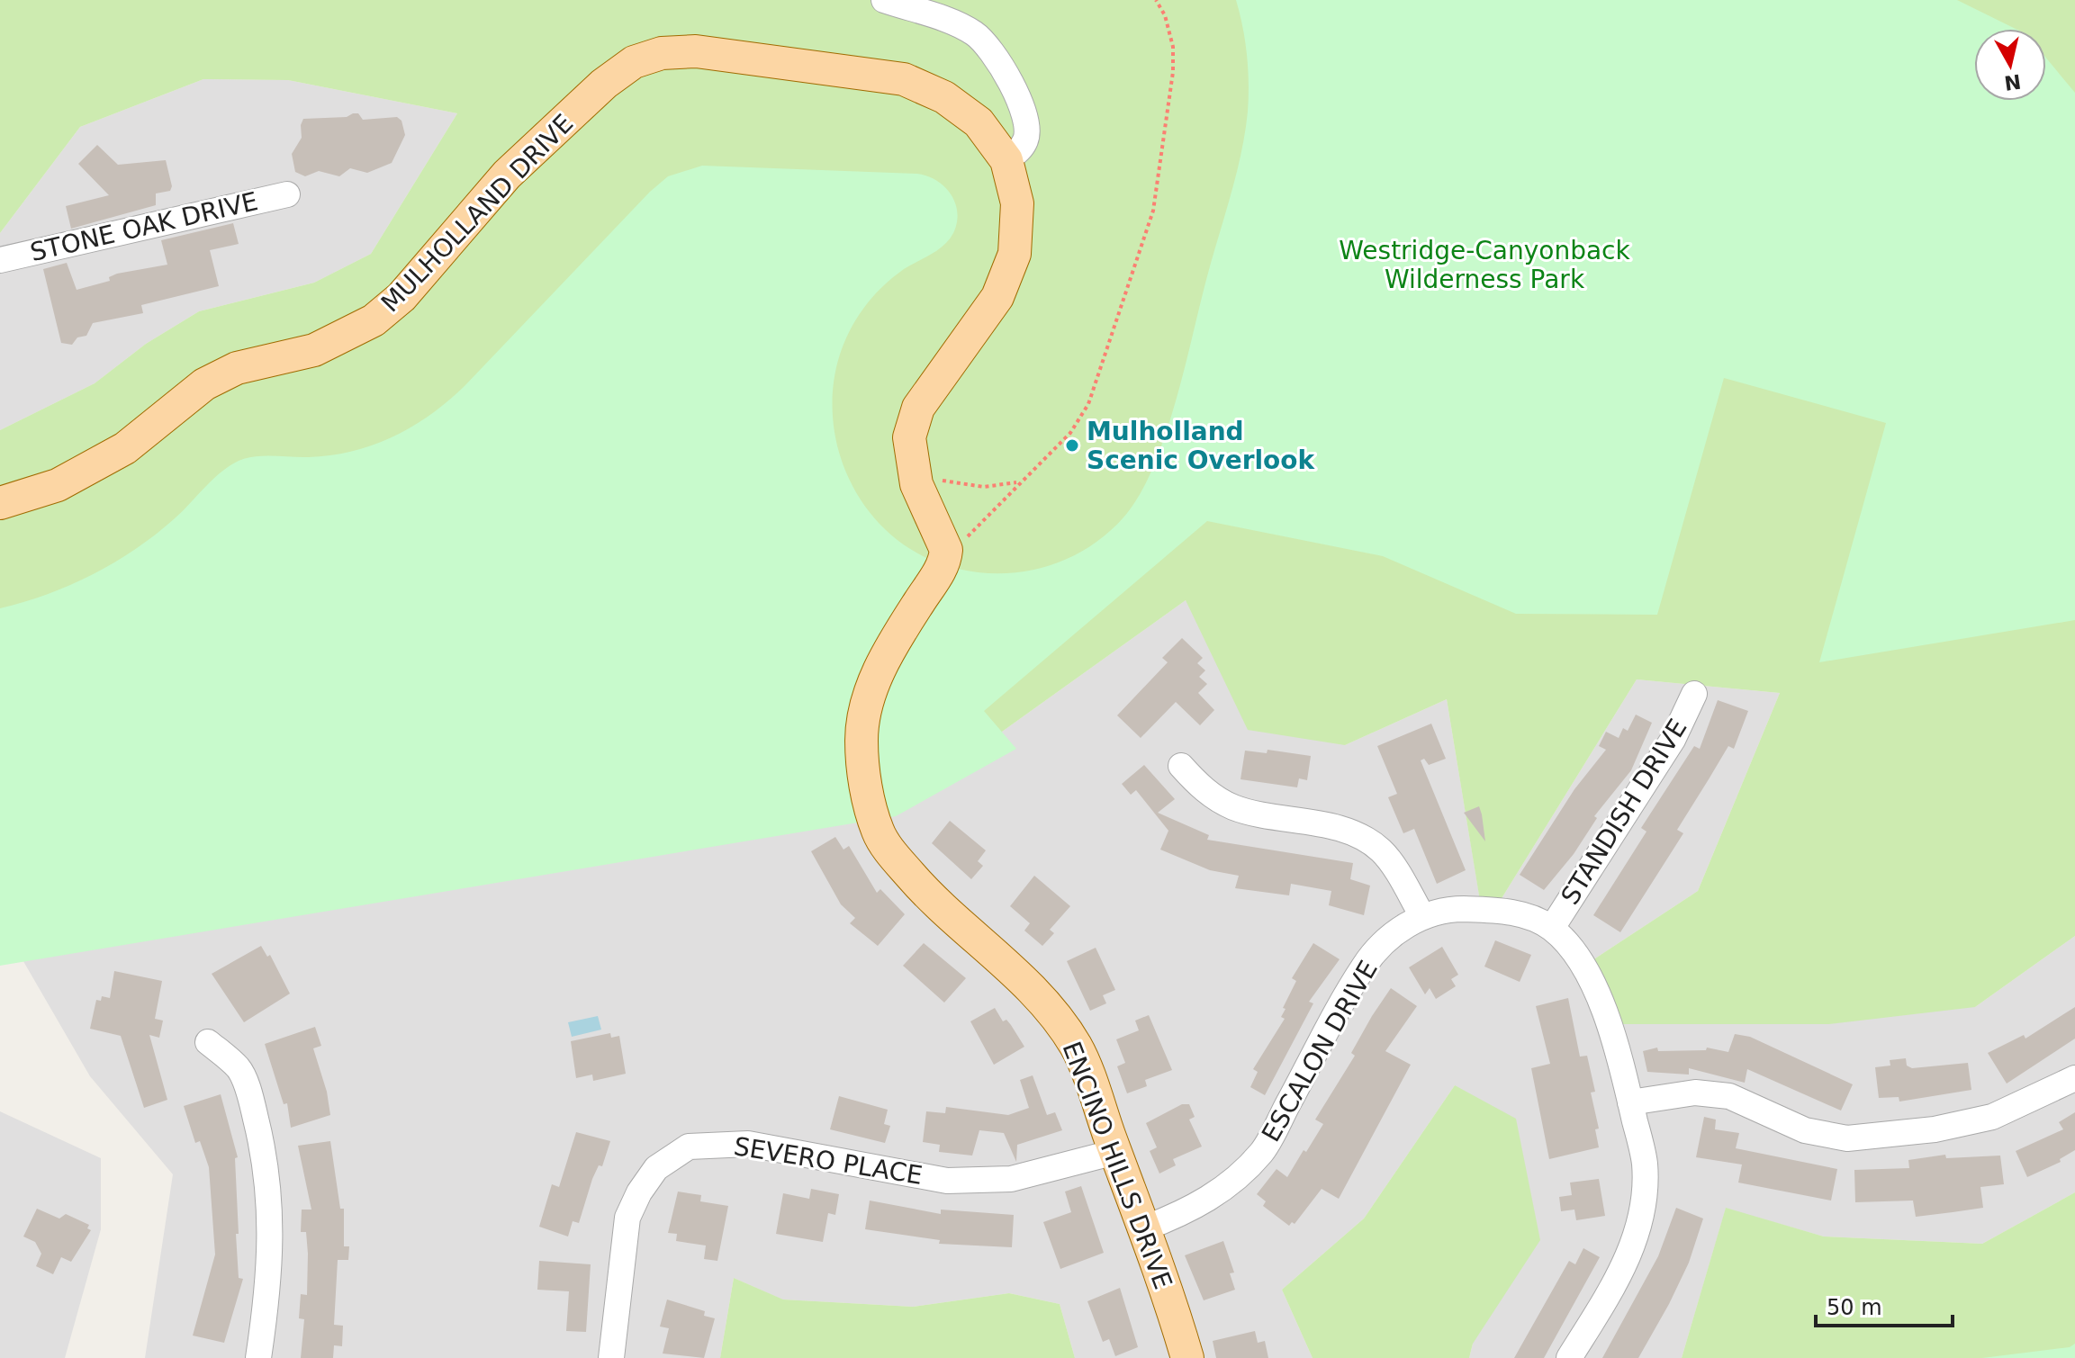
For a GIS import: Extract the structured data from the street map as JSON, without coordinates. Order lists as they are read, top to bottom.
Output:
{
  "streets": {
    "main road": ["MULHOLLAND DRIVE", "ENCINO HILLS DRIVE"],
    "street": [
      "STONE OAK DRIVE",
      "STANDISH DRIVE",
      "ESCALON DRIVE",
      "SEVERO PLACE"
    ]
  },
  "crossings": [
    ["MULHOLLAND DRIVE", "ENCINO HILLS DRIVE"],
    ["STANDISH DRIVE", "ESCALON DRIVE"],
    ["ESCALON DRIVE", "ENCINO HILLS DRIVE"],
    ["SEVERO PLACE", "ENCINO HILLS DRIVE"]
  ],
  "parks": ["Westridge-Canyonback Wilderness Park"],
  "places": ["Mulholland Scenic Overlook"],
  "scale_bar": "50 m",
  "north": "bottom"
}
